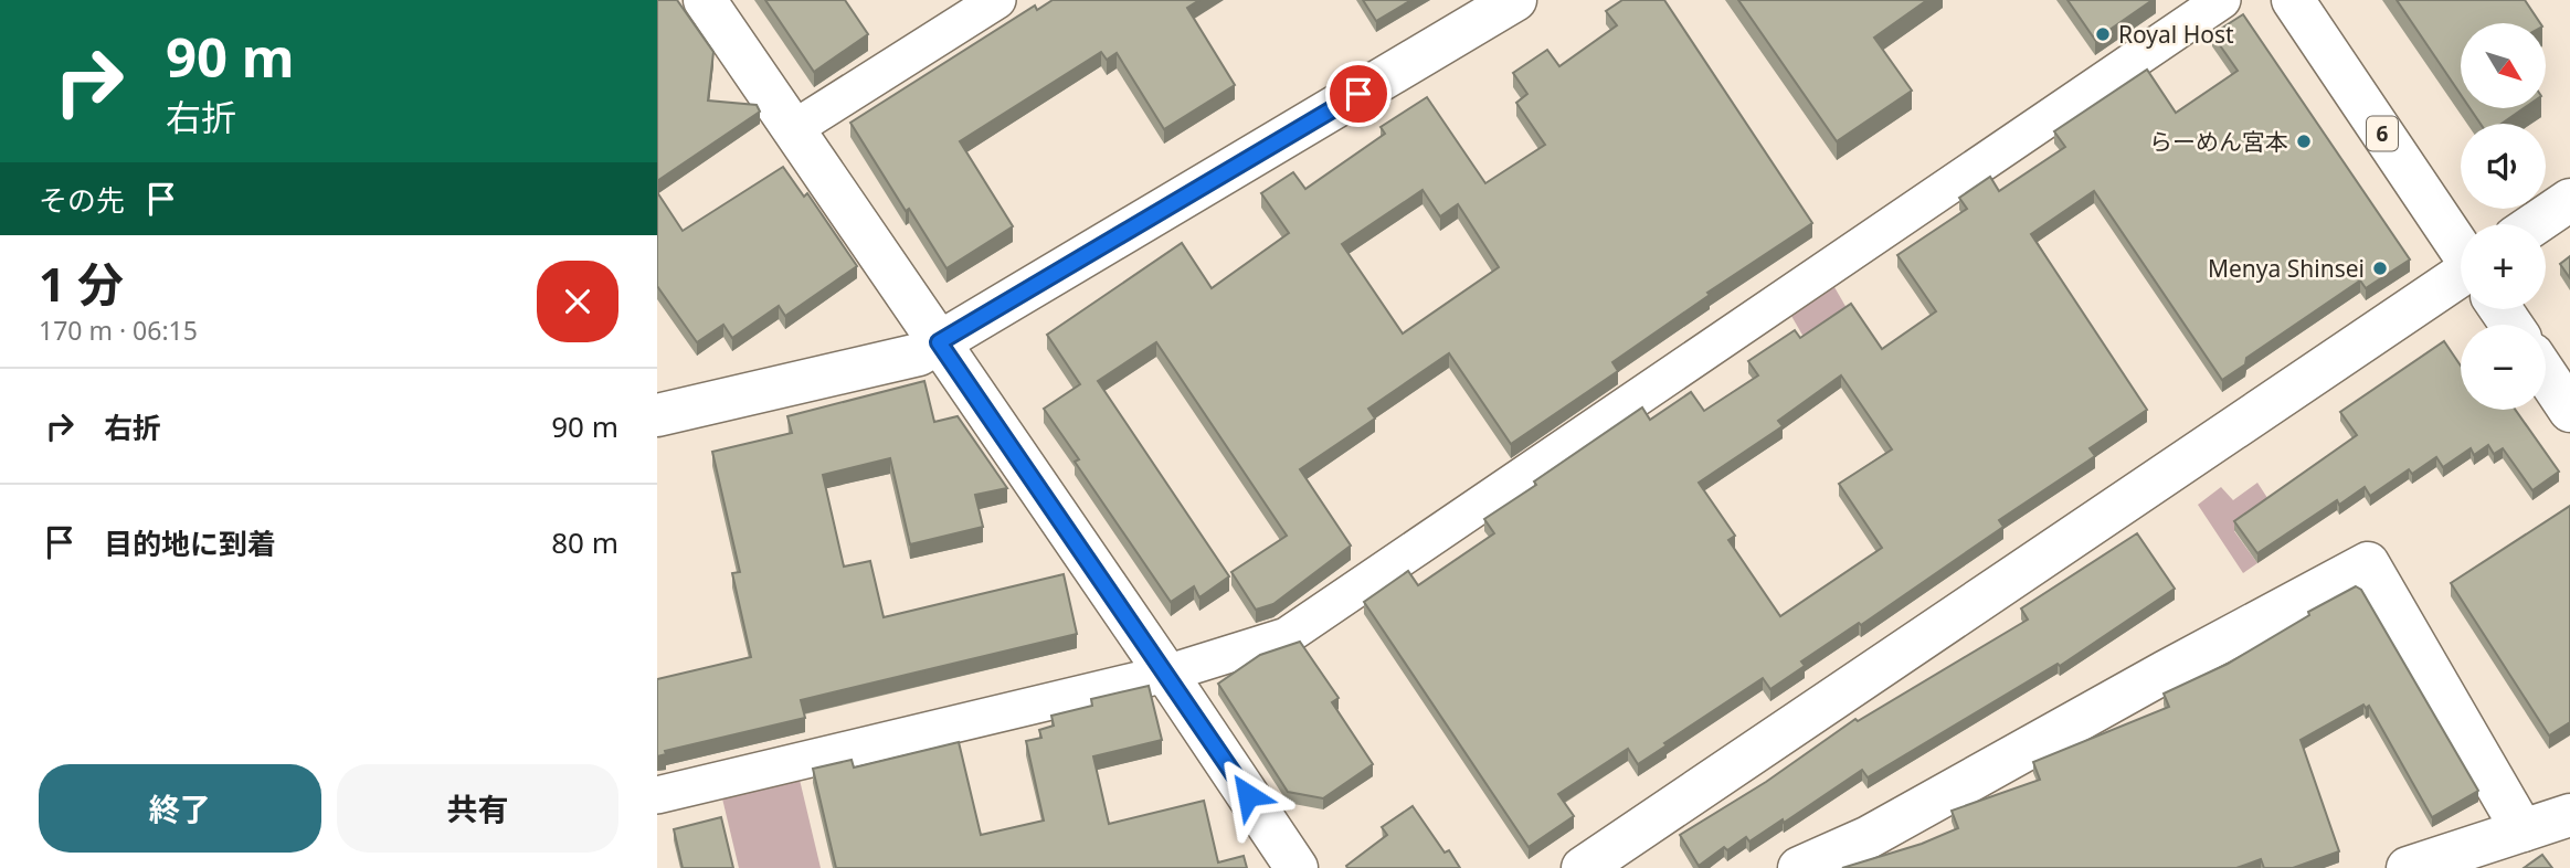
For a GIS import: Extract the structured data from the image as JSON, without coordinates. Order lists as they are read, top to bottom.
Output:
{
  "streets": {
    "street": ["6"]
  },
  "places": ["Royal Host", "らーめん宮本", "Menya Shinsei"],
  "north": "bottom right",
  "page": {
    "turn": ["90 m", "右折"],
    "map_buttons": ["+", "−"],
    "then": "その先",
    "heading": ["1 分", "170 m · 06:15"],
    "list": [
      {
        "name": "右折",
        "value": "90 m"
      },
      {
        "name": "目的地に到着",
        "value": "80 m"
      }
    ],
    "buttons": ["終了", "共有"]
  }
}
